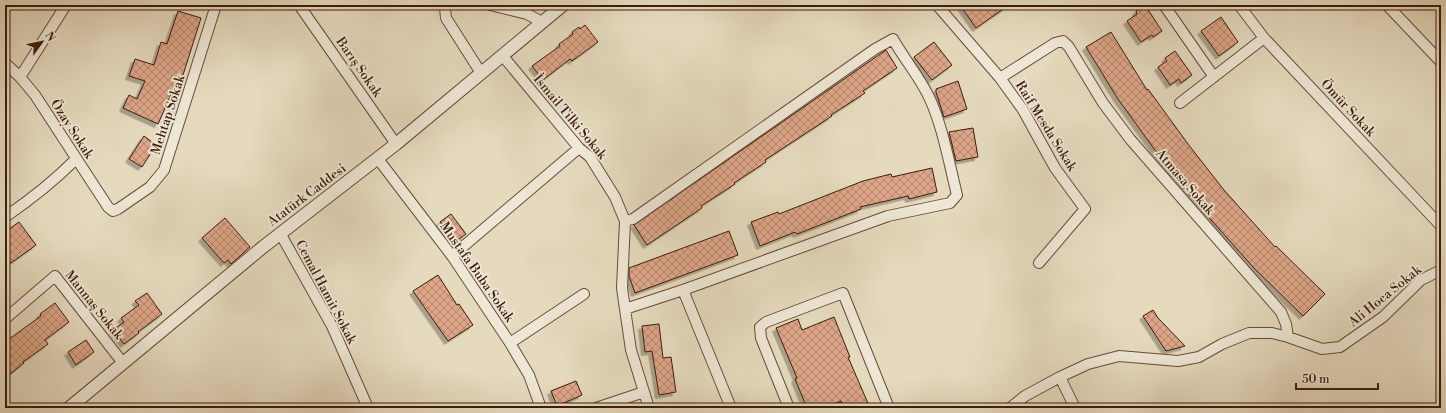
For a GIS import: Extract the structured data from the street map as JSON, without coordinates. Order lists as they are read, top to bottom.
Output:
{
  "streets": {
    "street": [
      "Barış Sokak",
      "Ömür Sokak",
      "Mehtap Sokak",
      "İsmail Tilki Sokak",
      "Raif Mesda Sokak",
      "Özay Sokak",
      "Atmasa Sokak",
      "Atatürk Caddesi",
      "Mustafa Buba Sokak",
      "Cemal Hamit Sokak",
      "Ali Hoca Sokak",
      "Mannaş Sokak"
    ]
  },
  "crossings": [
    ["Barış Sokak", "Atatürk Caddesi"],
    ["Mehtap Sokak", "Özay Sokak"],
    ["İsmail Tilki Sokak", "Atatürk Caddesi"],
    ["Raif Mesda Sokak", "Atmasa Sokak"],
    ["Atmasa Sokak", "Ali Hoca Sokak"],
    ["Atatürk Caddesi", "Mustafa Buba Sokak"],
    ["Atatürk Caddesi", "Cemal Hamit Sokak"],
    ["Atatürk Caddesi", "Mannaş Sokak"]
  ],
  "scale_bar": "50 m",
  "north": "top right"
}
